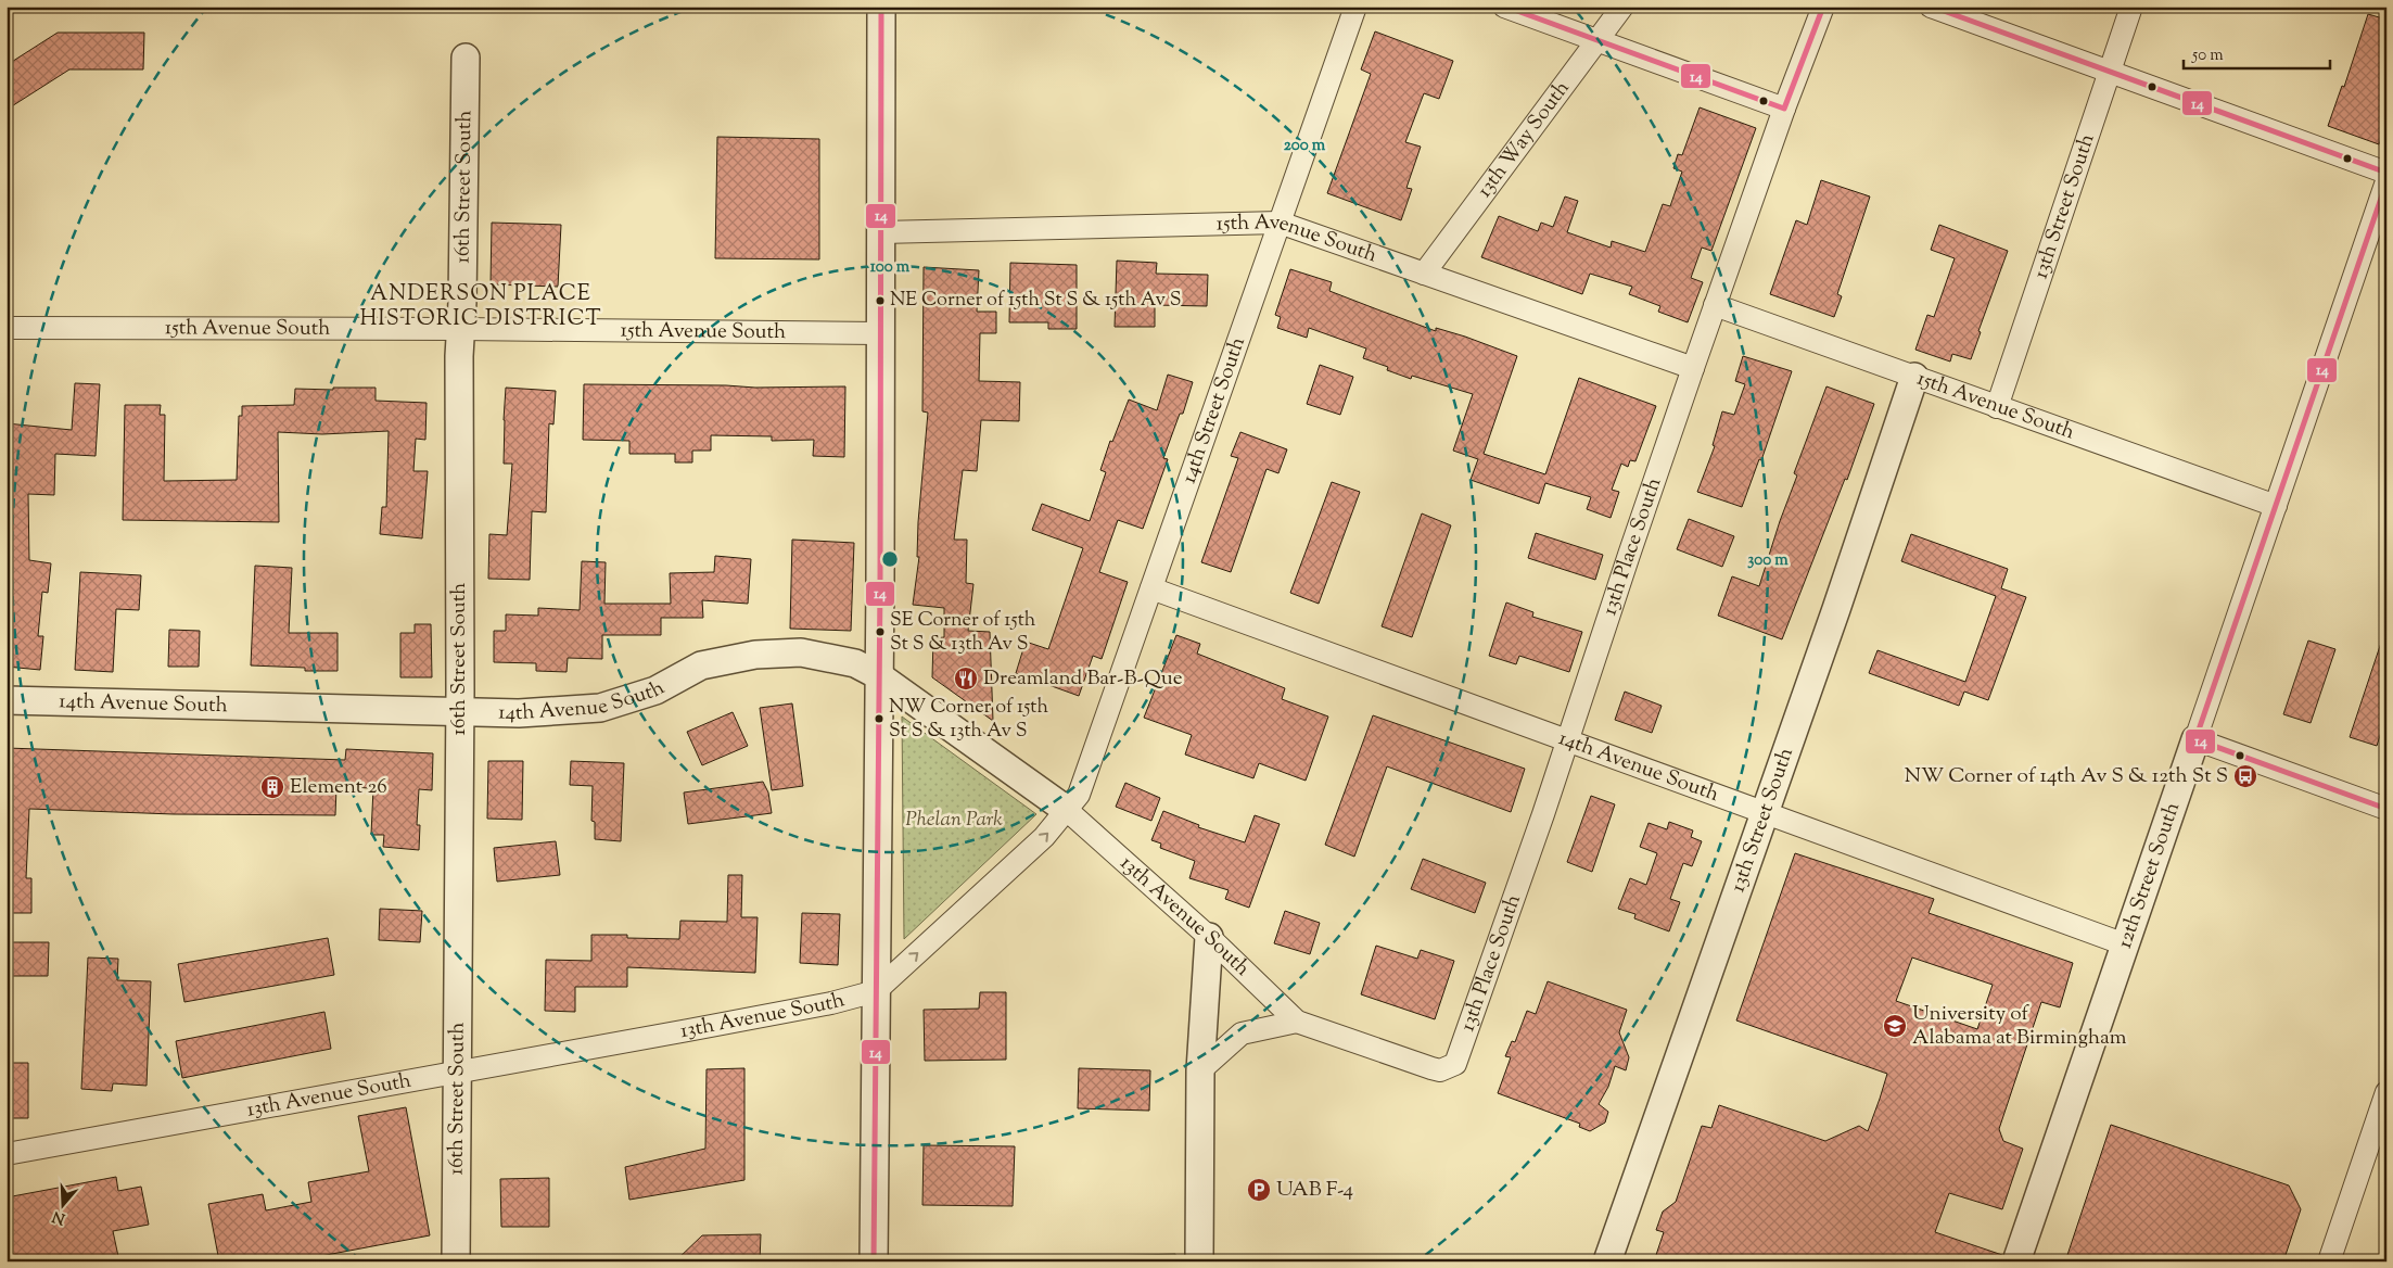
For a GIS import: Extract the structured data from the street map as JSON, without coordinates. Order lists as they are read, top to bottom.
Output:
{
  "streets": {
    "street": [
      "13th Way South",
      "16th Street South",
      "13th Street South",
      "15th Avenue South",
      "14th Street South",
      "13th Place South",
      "14th Avenue South",
      "12th Street South",
      "13th Avenue South"
    ]
  },
  "crossings": [
    ["13th Way South", "15th Avenue South"],
    ["16th Street South", "15th Avenue South"],
    ["16th Street South", "14th Avenue South"],
    ["16th Street South", "13th Avenue South"],
    ["13th Street South", "15th Avenue South"],
    ["13th Street South", "14th Avenue South"],
    ["15th Avenue South", "14th Street South"],
    ["15th Avenue South", "13th Place South"],
    ["15th Avenue South", "12th Street South"],
    ["14th Street South", "14th Avenue South"],
    ["14th Street South", "13th Avenue South"],
    ["13th Place South", "14th Avenue South"],
    ["13th Place South", "13th Avenue South"],
    ["14th Avenue South", "12th Street South"],
    ["14th Avenue South", "13th Avenue South"]
  ],
  "districts": ["ANDERSON PLACE HISTORIC DISTRICT"],
  "parks": ["Phelan Park"],
  "places": {
    "other": ["NE Corner of 15th St S & 15th Av S", "SE Corner of 15th St S & 13th Av S", "NW Corner of 15th St S & 13th Av S"],
    "restaurant": ["Dreamland Bar-B-Que"],
    "bus stop": ["NW Corner of 14th Av S & 12th St S"],
    "building": ["Element 26"],
    "school or university": ["University of Alabama at Birmingham"],
    "parking": ["UAB F-4"]
  },
  "lines": ["transit line 14"],
  "scale_bar": "50 m",
  "north": "bottom",
  "rings": ["200 m", "100 m", "300 m"]
}
